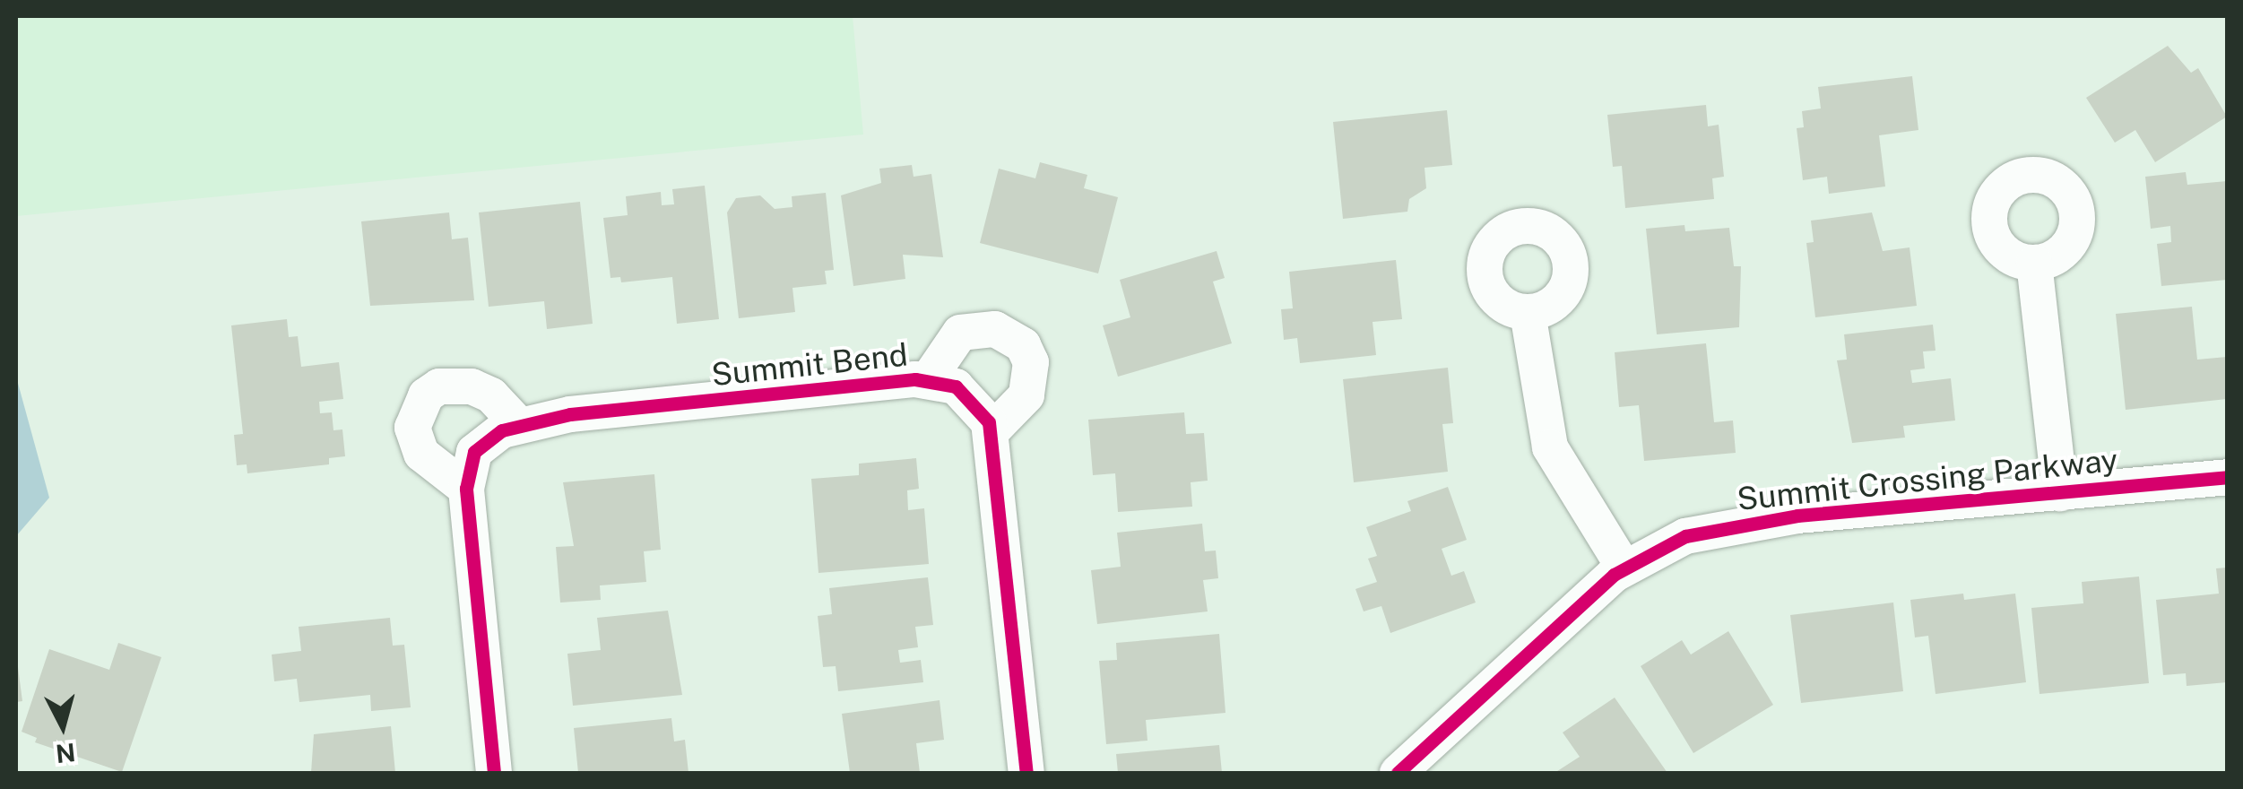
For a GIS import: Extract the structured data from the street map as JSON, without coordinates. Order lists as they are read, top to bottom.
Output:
{
  "streets": {
    "street": ["Summit Bend", "Summit Crossing Parkway"]
  },
  "north": "bottom"
}
